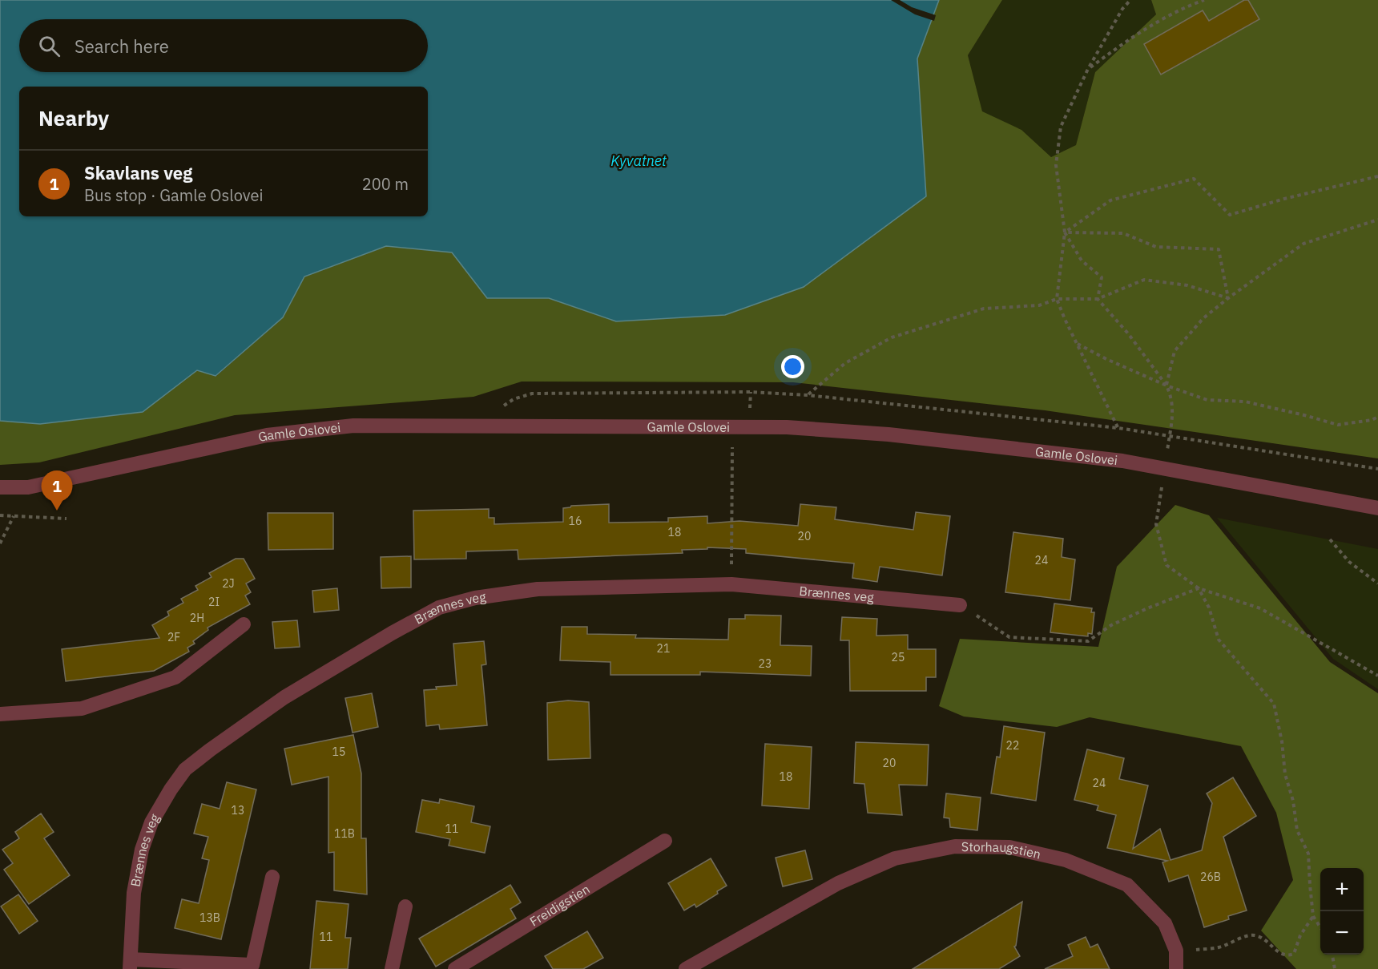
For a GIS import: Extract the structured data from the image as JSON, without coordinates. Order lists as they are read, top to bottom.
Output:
{
  "streets": {
    "street": [
      "Gamle Oslovei",
      "Brænnes veg",
      "Storhaugstien",
      "Freidigstien"
    ]
  },
  "water": ["Kyvatnet"],
  "house_numbers": [
    "16",
    "18",
    "20",
    "24",
    "2J",
    "2I",
    "2H",
    "2F",
    "21",
    "25",
    "23",
    "22",
    "15",
    "20",
    "18",
    "24",
    "13",
    "11",
    "11B",
    "26B",
    "13B",
    "11"
  ],
  "page": {
    "search": "Search here",
    "heading": "Nearby",
    "list": [
      {
        "mark": "1",
        "name": "Skavlans veg",
        "note": "Bus stop · Gamle Oslovei",
        "value": "200 m"
      }
    ],
    "pins": "1",
    "map_buttons": ["+", "−"]
  }
}
